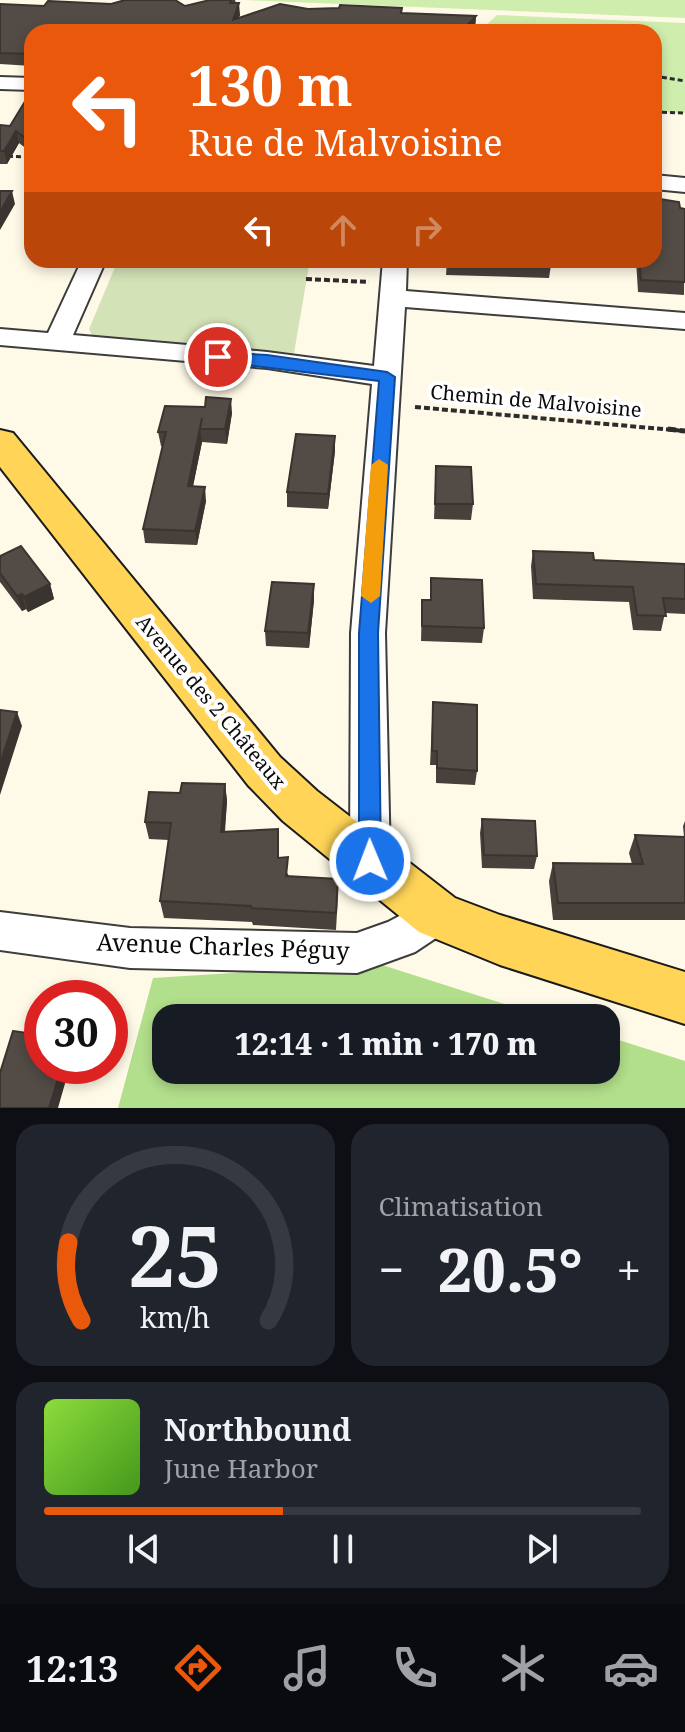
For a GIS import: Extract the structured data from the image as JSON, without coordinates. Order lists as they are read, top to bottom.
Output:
{
  "streets": {
    "main road": ["Avenue des 2 Châteaux"],
    "street": ["Avenue Charles Péguy"],
    "path": ["Chemin de Malvoisine"]
  },
  "crossings": [
    ["Avenue des 2 Châteaux", "Avenue Charles Péguy"]
  ],
  "page": {
    "turn": ["130 m", "Rue de Malvoisine"],
    "limit": "30",
    "trip": "12:14 · 1 min · 170 m",
    "tile": "Climatisation",
    "heat": ["−", "20.5°", "+"],
    "song": ["Northbound", "June Harbor"],
    "tabs": "12:13",
    "gauge": ["25", "km/h"]
  }
}
